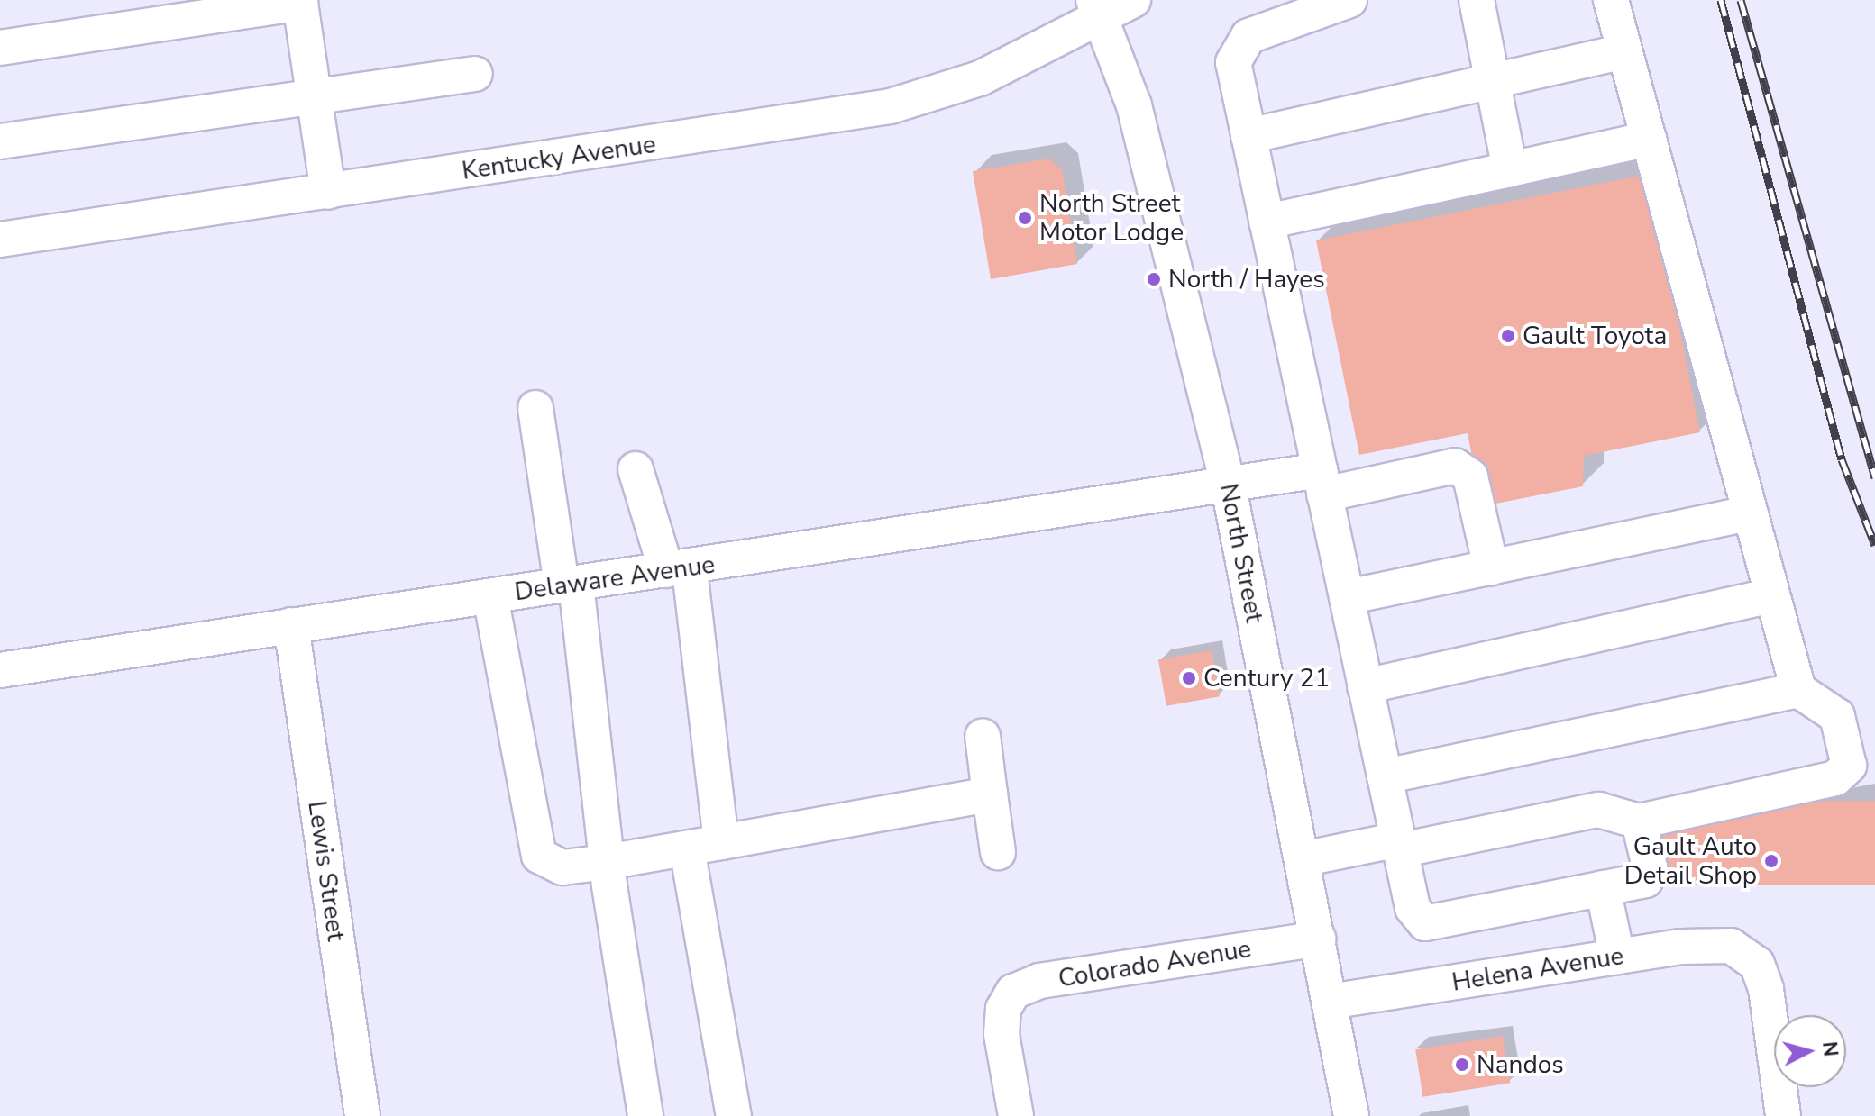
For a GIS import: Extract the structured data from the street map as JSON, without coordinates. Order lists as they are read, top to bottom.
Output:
{
  "streets": {
    "street": [
      "Kentucky Avenue",
      "North Street",
      "Delaware Avenue",
      "Lewis Street",
      "Colorado Avenue",
      "Helena Avenue"
    ]
  },
  "crossings": [
    ["Kentucky Avenue", "North Street"],
    ["North Street", "Delaware Avenue"],
    ["North Street", "Colorado Avenue"],
    ["North Street", "Helena Avenue"],
    ["Delaware Avenue", "Lewis Street"]
  ],
  "places": [
    "North Street Motor Lodge",
    "North / Hayes",
    "Gault Toyota",
    "Century 21",
    "Gault Auto Detail Shop",
    "Nandos"
  ],
  "north": "right"
}
